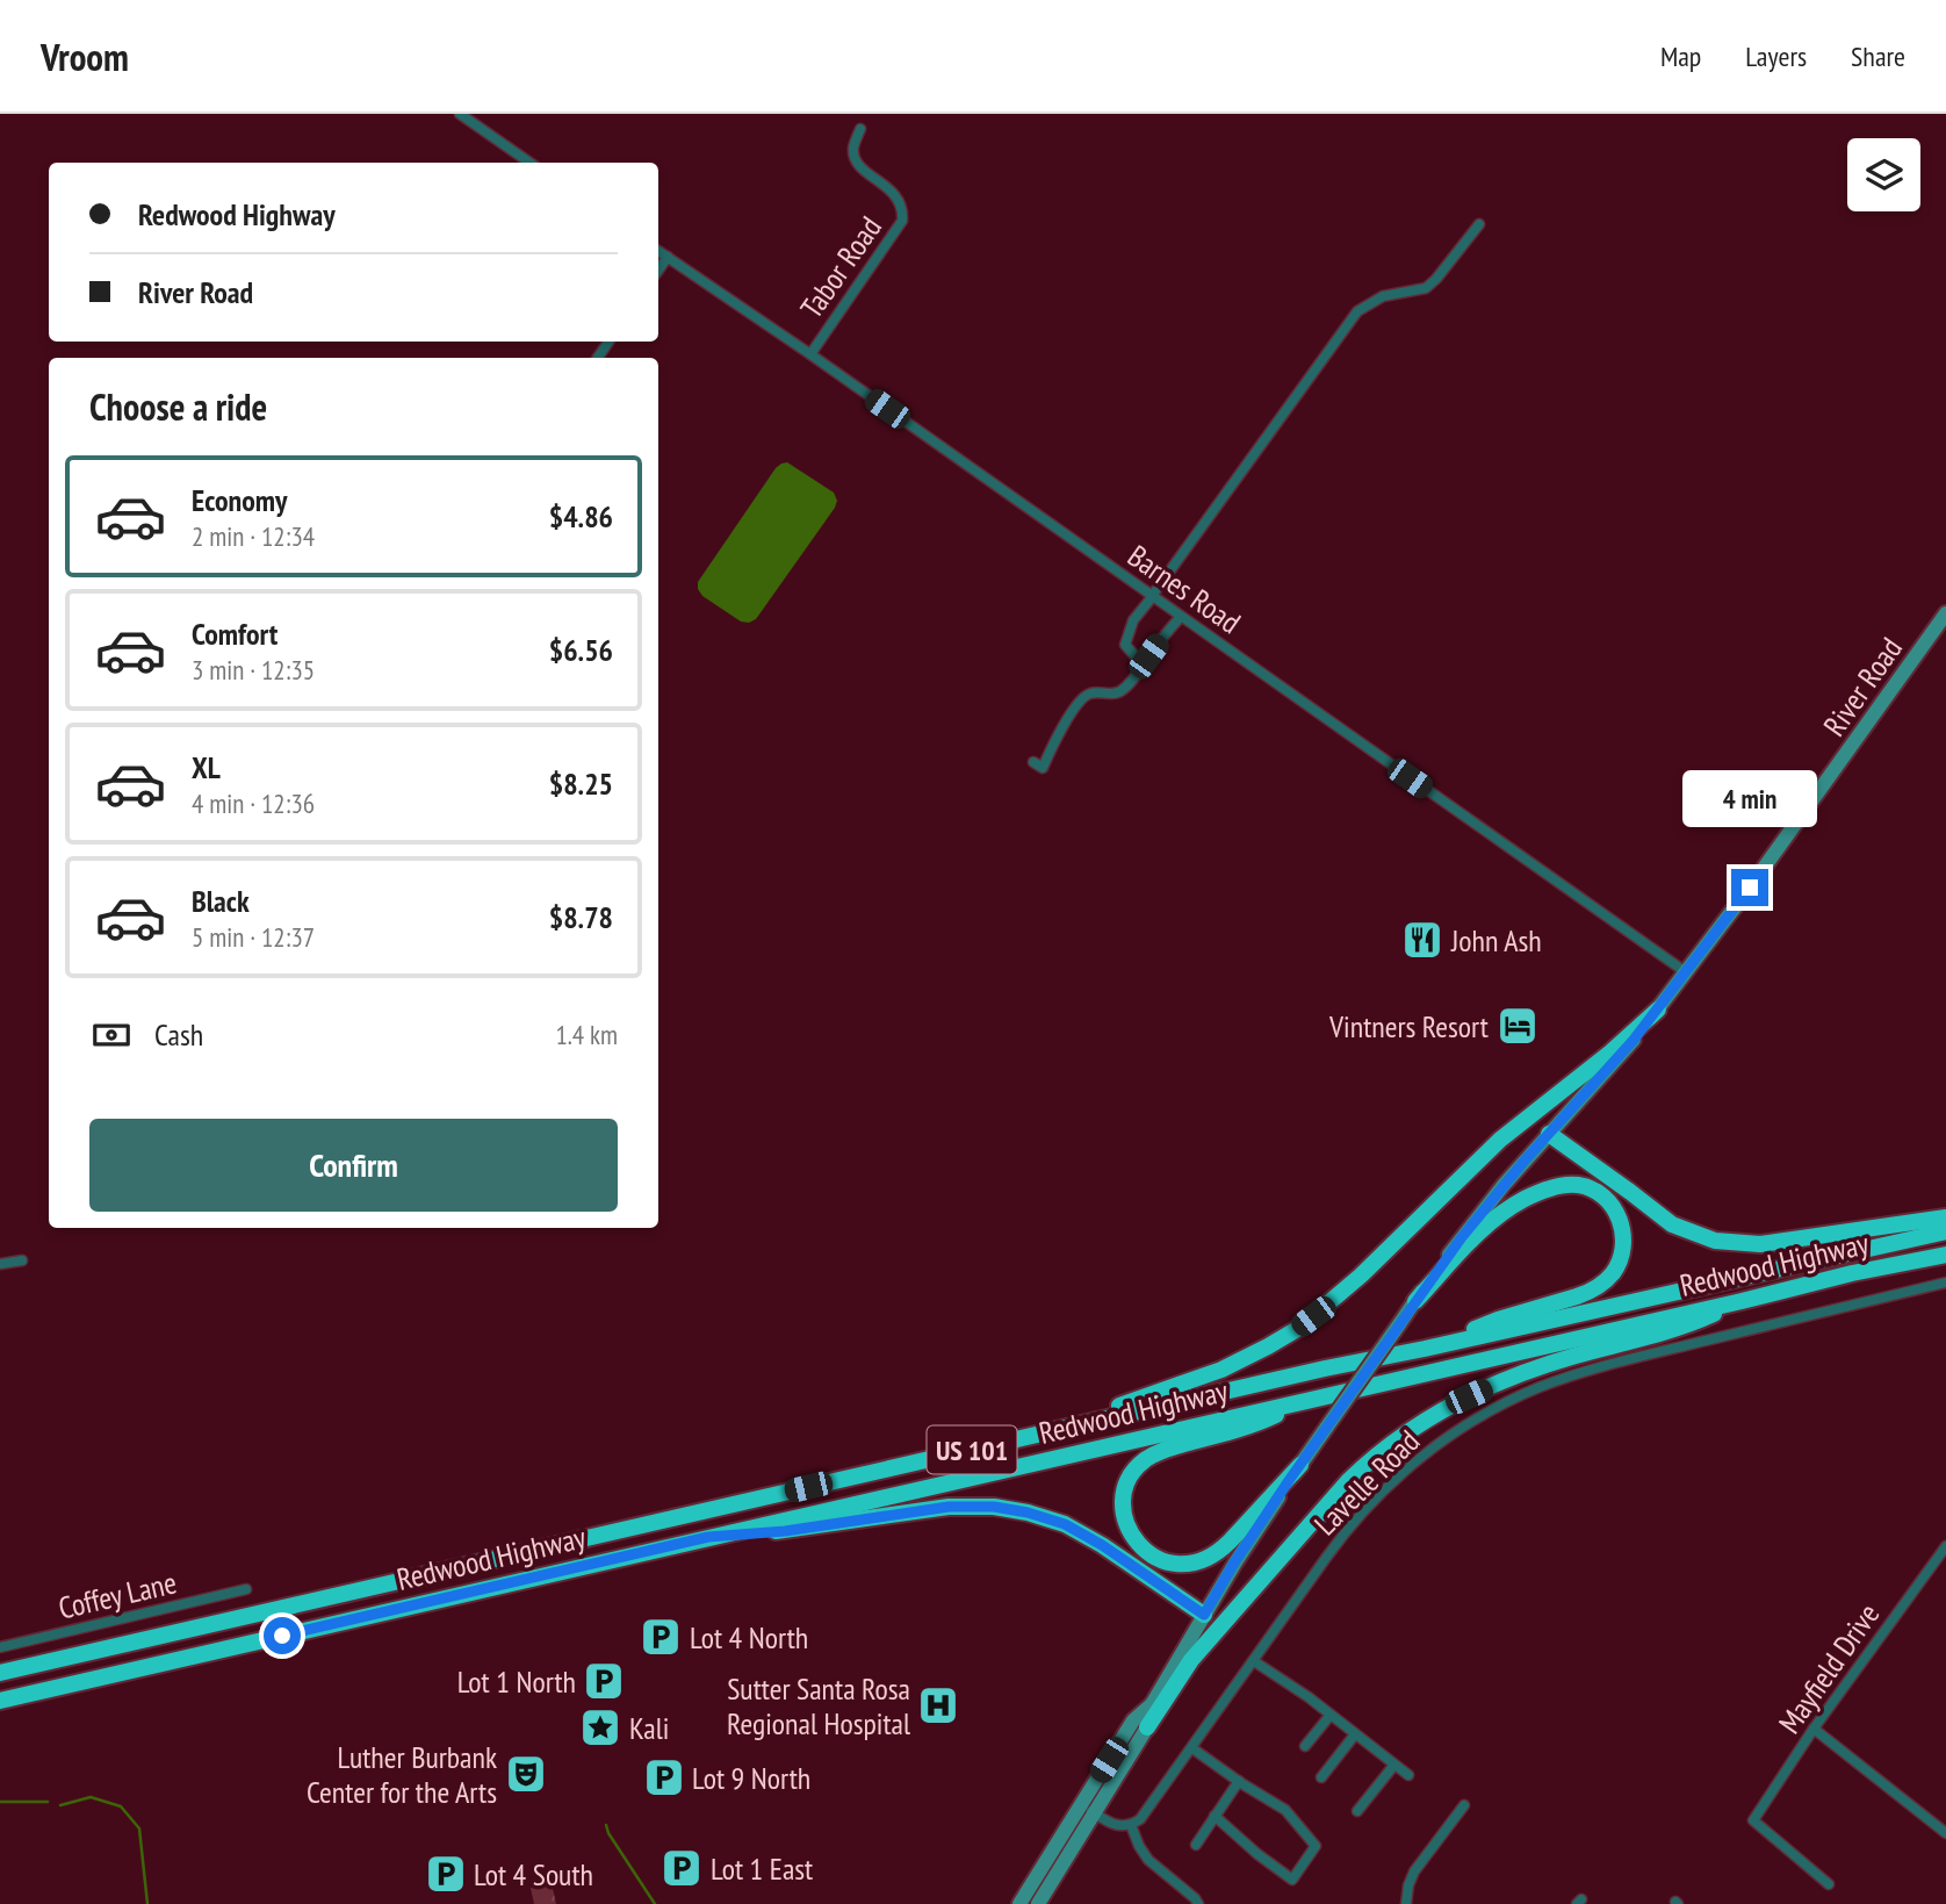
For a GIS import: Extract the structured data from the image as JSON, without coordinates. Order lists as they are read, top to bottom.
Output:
{
  "streets": {
    "highway": ["Redwood Highway", "US 101"],
    "main road": ["River Road"],
    "street": [
      "Tabor Road",
      "Barnes Road",
      "Lavelle Road",
      "Coffey Lane",
      "Mayfield Drive"
    ]
  },
  "crossings": [
    ["Tabor Road", "Barnes Road"],
    ["Barnes Road", "River Road"]
  ],
  "places": {
    "restaurant": ["John Ash"],
    "hotel": ["Vintners Resort"],
    "parking": [
      "Lot 4 North",
      "Lot 1 North",
      "Lot 9 North",
      "Lot 1 East",
      "Lot 4 South"
    ],
    "hospital": ["Sutter Santa Rosa Regional Hospital"],
    "place": ["Kali"],
    "theatre": ["Luther Burbank Center for the Arts"]
  },
  "page": {
    "header": "Vroom",
    "nav": ["Map", "Layers", "Share"],
    "banner": ["Redwood Highway", "River Road"],
    "heading": "Choose a ride",
    "list": [
      {
        "name": "Economy",
        "note": "2 min · 12:34",
        "value": "$4.86"
      },
      {
        "name": "Comfort",
        "note": "3 min · 12:35",
        "value": "$6.56"
      },
      {
        "name": "XL",
        "note": "4 min · 12:36",
        "value": "$8.25"
      },
      {
        "name": "Black",
        "note": "5 min · 12:37",
        "value": "$8.78"
      }
    ],
    "bubble": "4 min",
    "pay": ["Cash", "1.4 km"],
    "buttons": "Confirm"
  }
}
